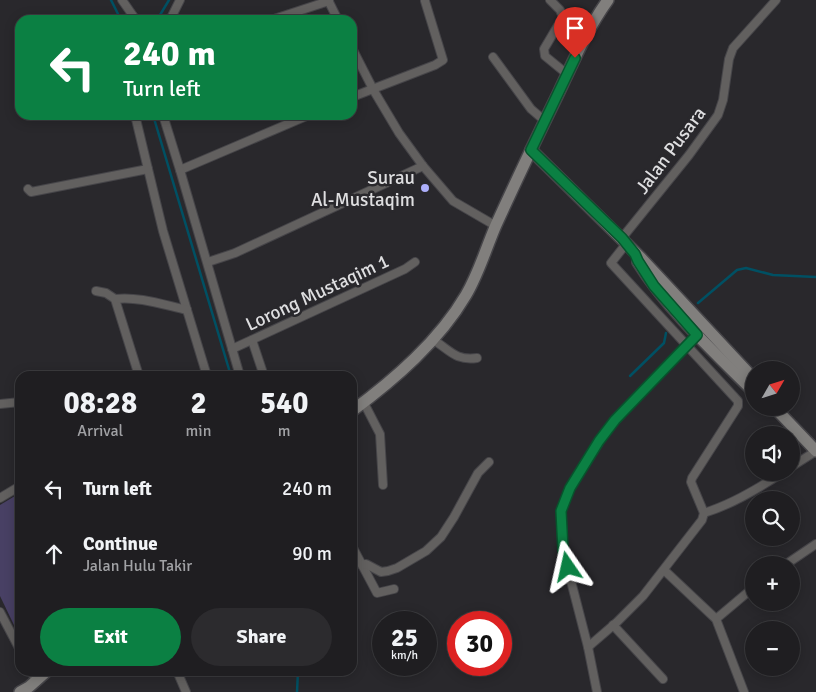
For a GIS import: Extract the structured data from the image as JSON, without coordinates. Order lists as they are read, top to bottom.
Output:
{
  "streets": {
    "street": ["Jalan Pusara", "Lorong Mustaqim 1"]
  },
  "places": ["Surau Al-Mustaqim"],
  "north": "top right",
  "page": {
    "turn": ["240 m", "Turn left"],
    "map_buttons": ["+", "−"],
    "eta": [
      "08:28",
      "Arrival",
      "2",
      "min",
      "540",
      "m"
    ],
    "list": [
      {
        "name": "Turn left",
        "value": "240 m"
      },
      {
        "name": "Continue",
        "note": "Jalan Hulu Takir",
        "value": "90 m"
      }
    ],
    "buttons": ["Exit", "Share"],
    "speed": "25 km/h",
    "limit": "30"
  }
}
